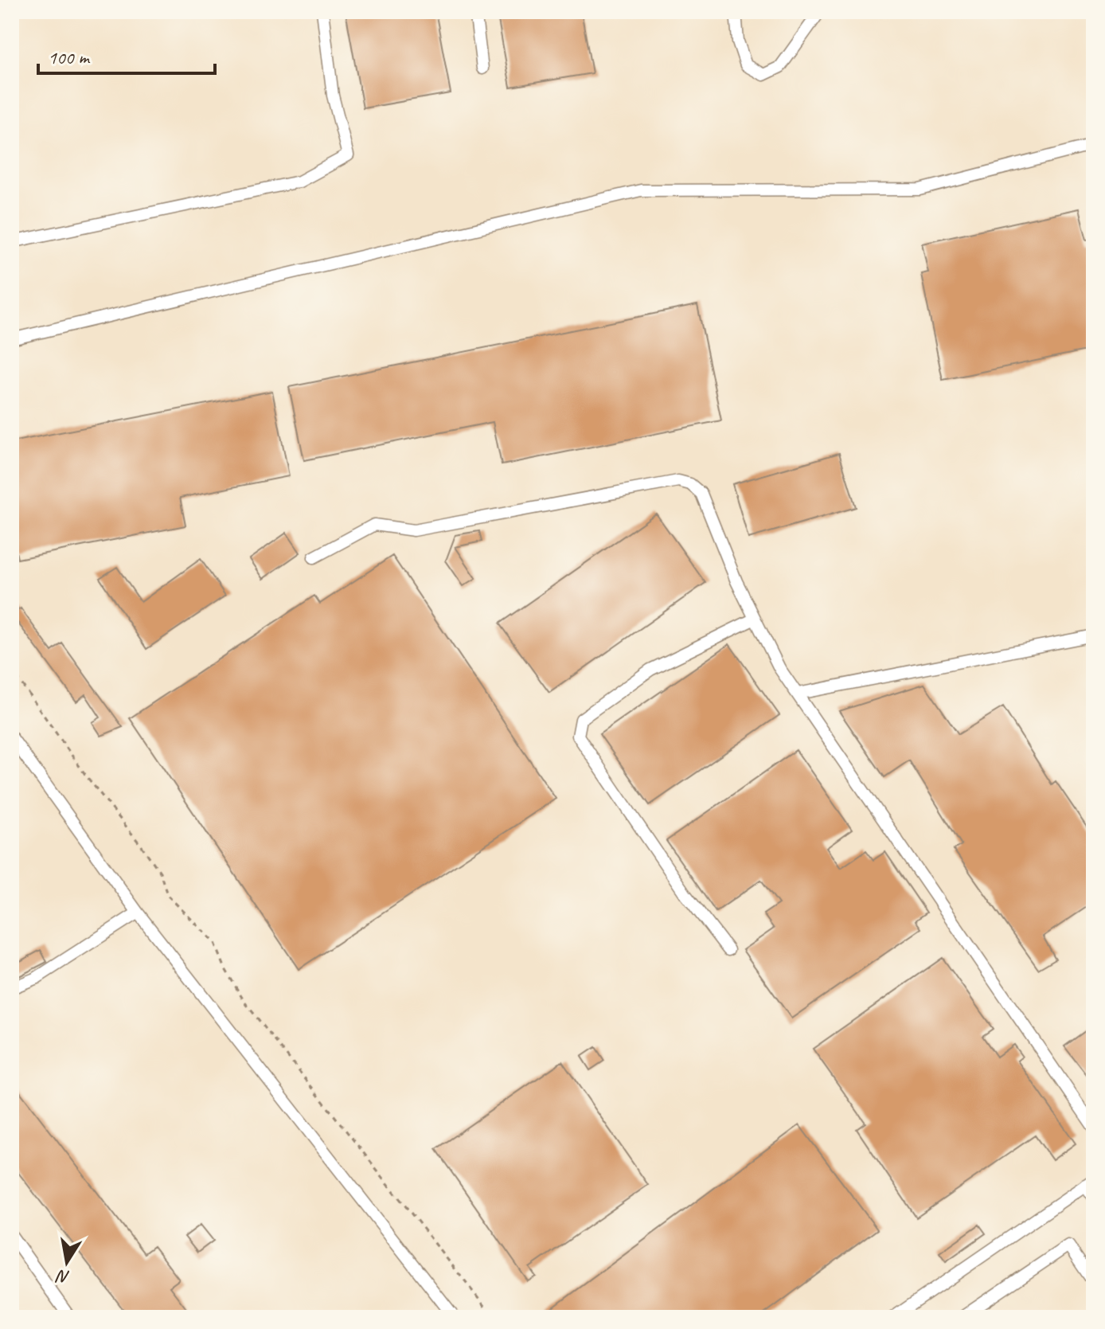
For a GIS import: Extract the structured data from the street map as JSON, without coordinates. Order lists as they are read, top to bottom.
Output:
{
  "scale_bar": "100 m",
  "north": "bottom"
}
